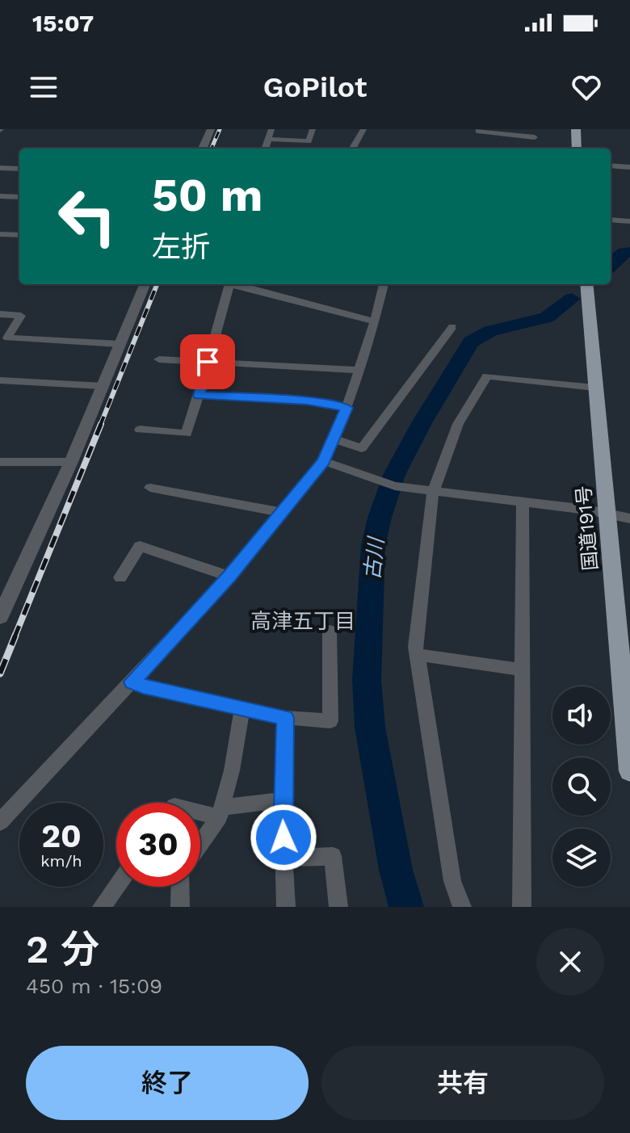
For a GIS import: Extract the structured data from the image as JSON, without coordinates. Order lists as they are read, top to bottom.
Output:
{
  "streets": {
    "highway": ["国道191号"]
  },
  "districts": ["高津五丁目"],
  "water": ["古川"],
  "page": {
    "status": "15:07",
    "header": "GoPilot",
    "turn": ["50 m", "左折"],
    "speed": "20 km/h",
    "limit": "30",
    "heading": ["2 分", "450 m · 15:09"],
    "buttons": ["終了", "共有"]
  }
}
